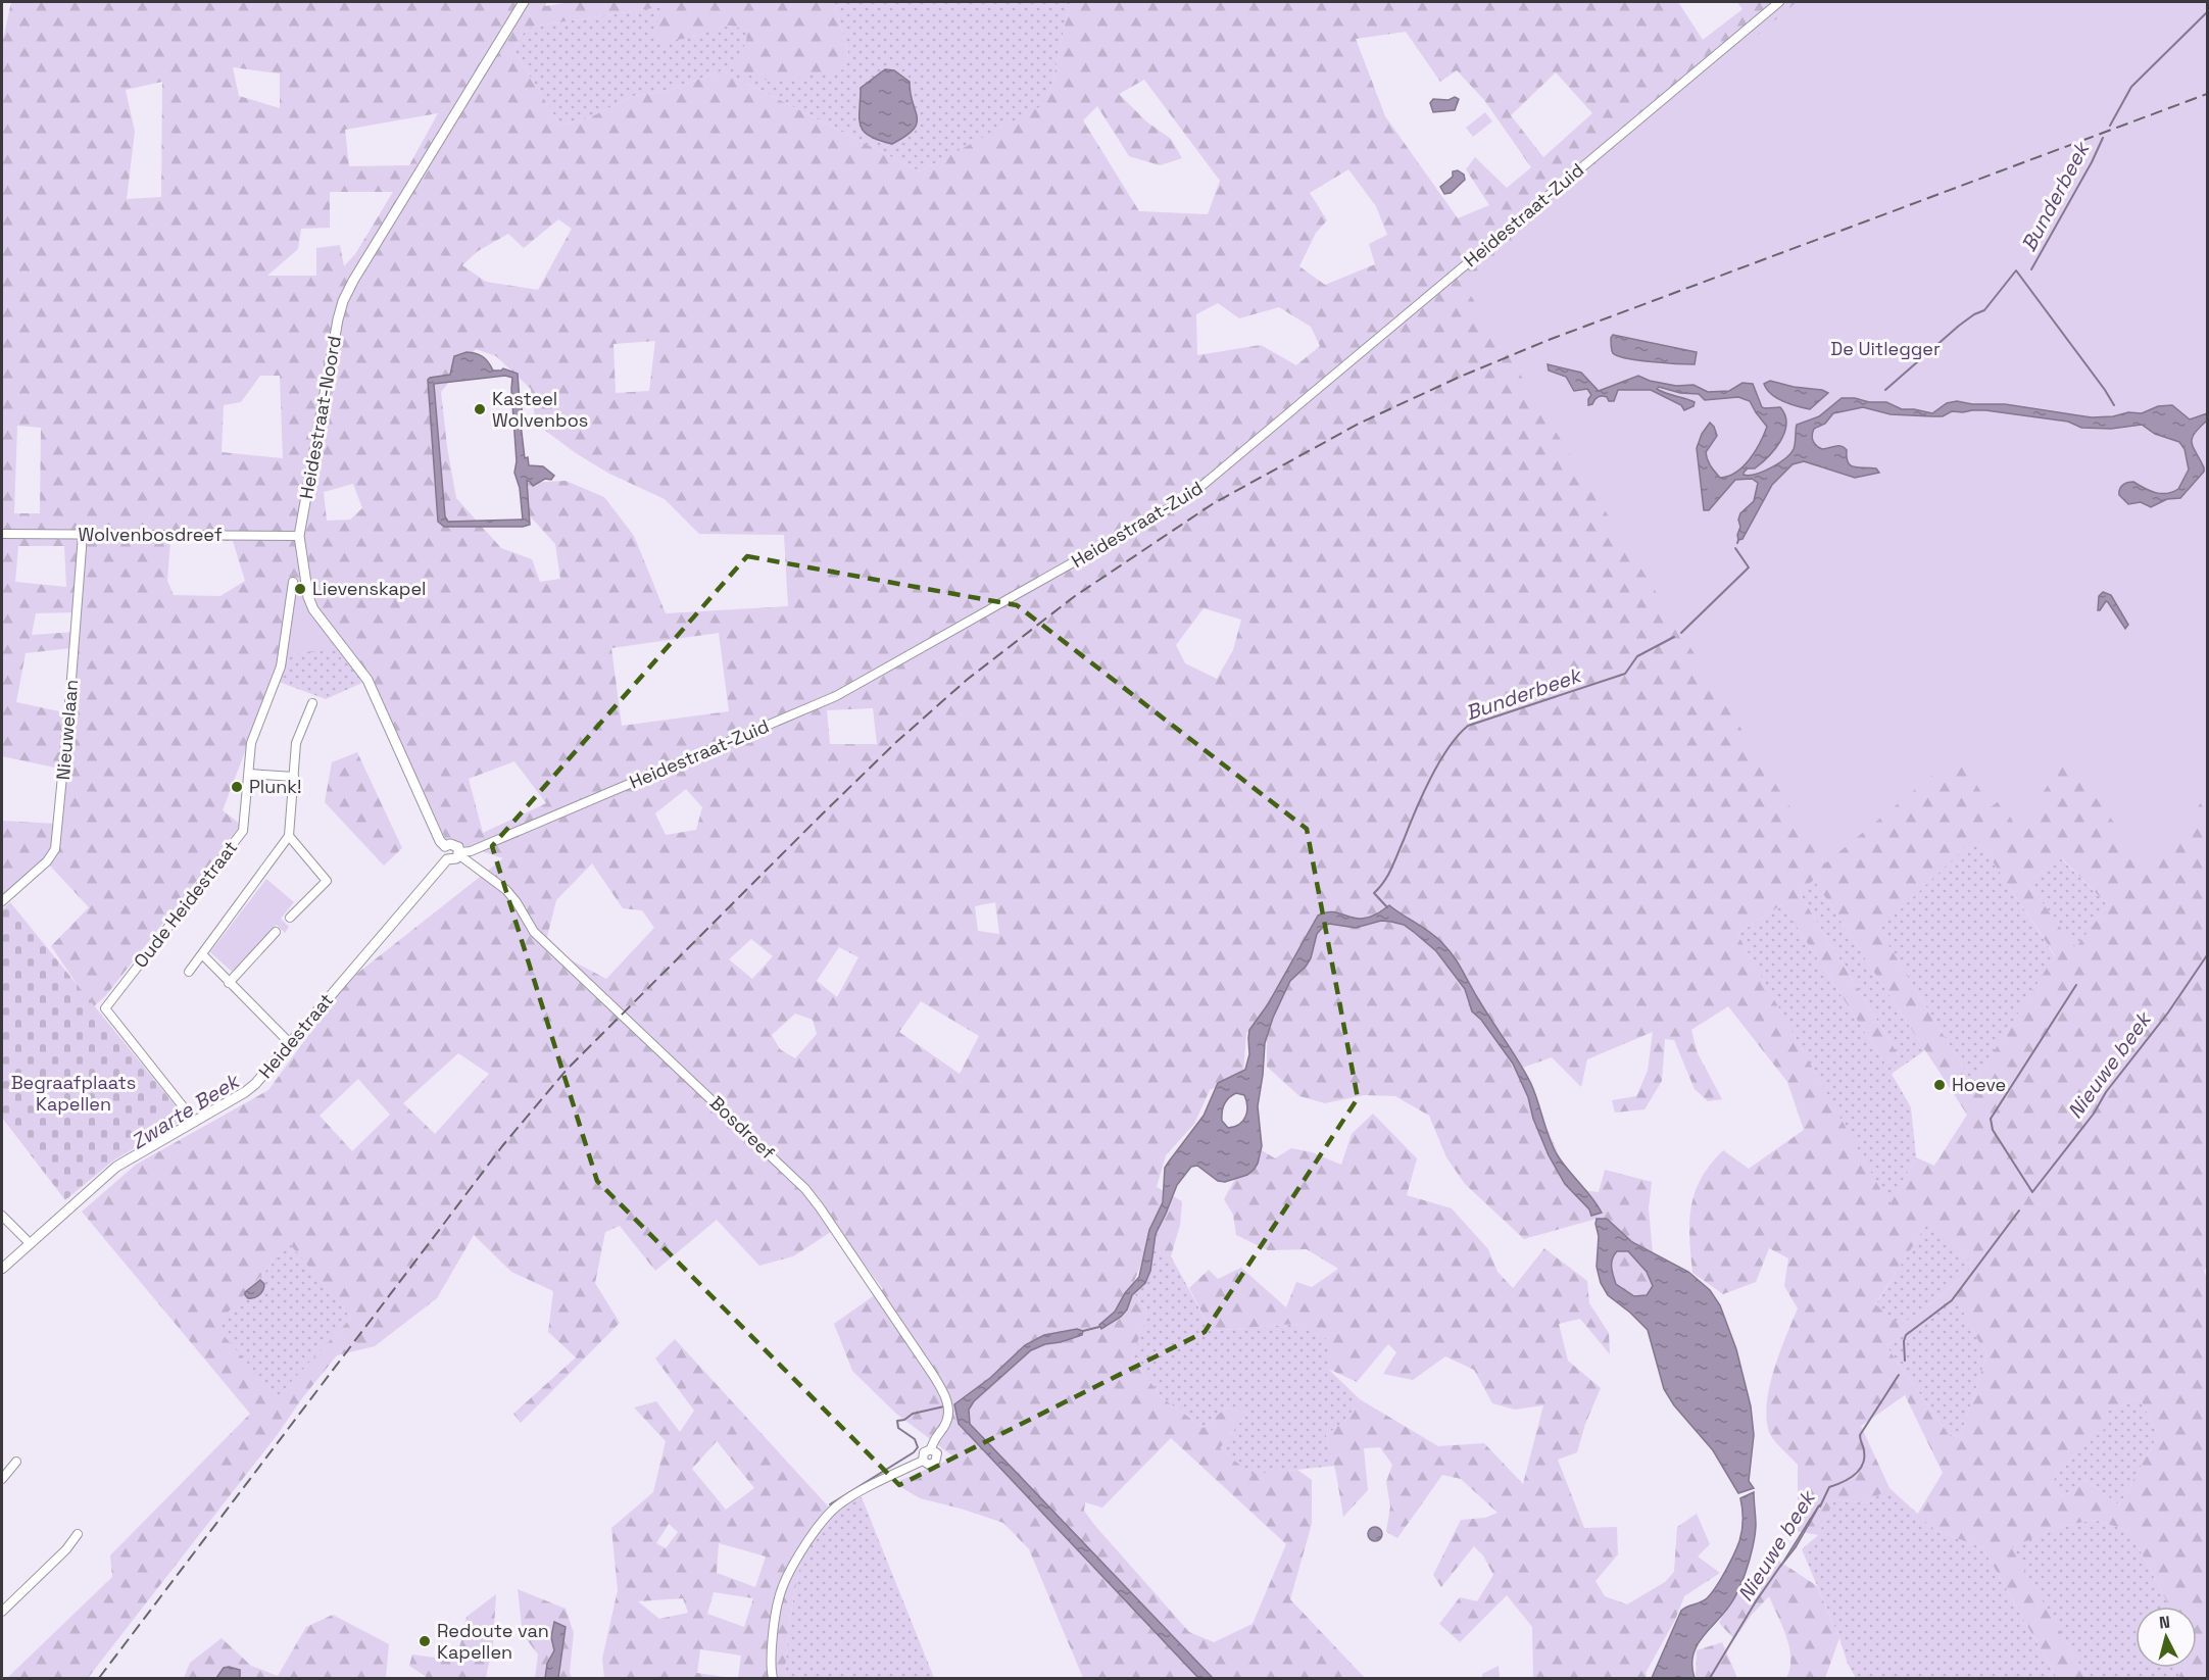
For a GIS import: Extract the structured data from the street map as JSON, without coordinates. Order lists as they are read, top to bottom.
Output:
{
  "streets": {
    "street": [
      "Heidestraat-Zuid",
      "Heidestraat-Noord",
      "Wolvenbosdreef",
      "Nieuwelaan",
      "Oude Heidestraat",
      "Heidestraat",
      "Bosdreef"
    ]
  },
  "crossings": [
    ["Heidestraat-Zuid", "Heidestraat-Noord"],
    ["Heidestraat-Zuid", "Heidestraat"],
    ["Heidestraat-Zuid", "Bosdreef"],
    ["Heidestraat-Noord", "Wolvenbosdreef"],
    ["Heidestraat-Noord", "Heidestraat"],
    ["Heidestraat-Noord", "Bosdreef"],
    ["Wolvenbosdreef", "Nieuwelaan"],
    ["Oude Heidestraat", "Heidestraat"],
    ["Heidestraat", "Bosdreef"]
  ],
  "water": ["Bunderbeek", "Nieuwe beek", "Zwarte Beek"],
  "parks": ["De Uitlegger", "Begraafplaats Kapellen"],
  "places": [
    "Kasteel Wolvenbos",
    "Lievenskapel",
    "Plunk!",
    "Hoeve",
    "Redoute van Kapellen"
  ],
  "north": "top"
}
